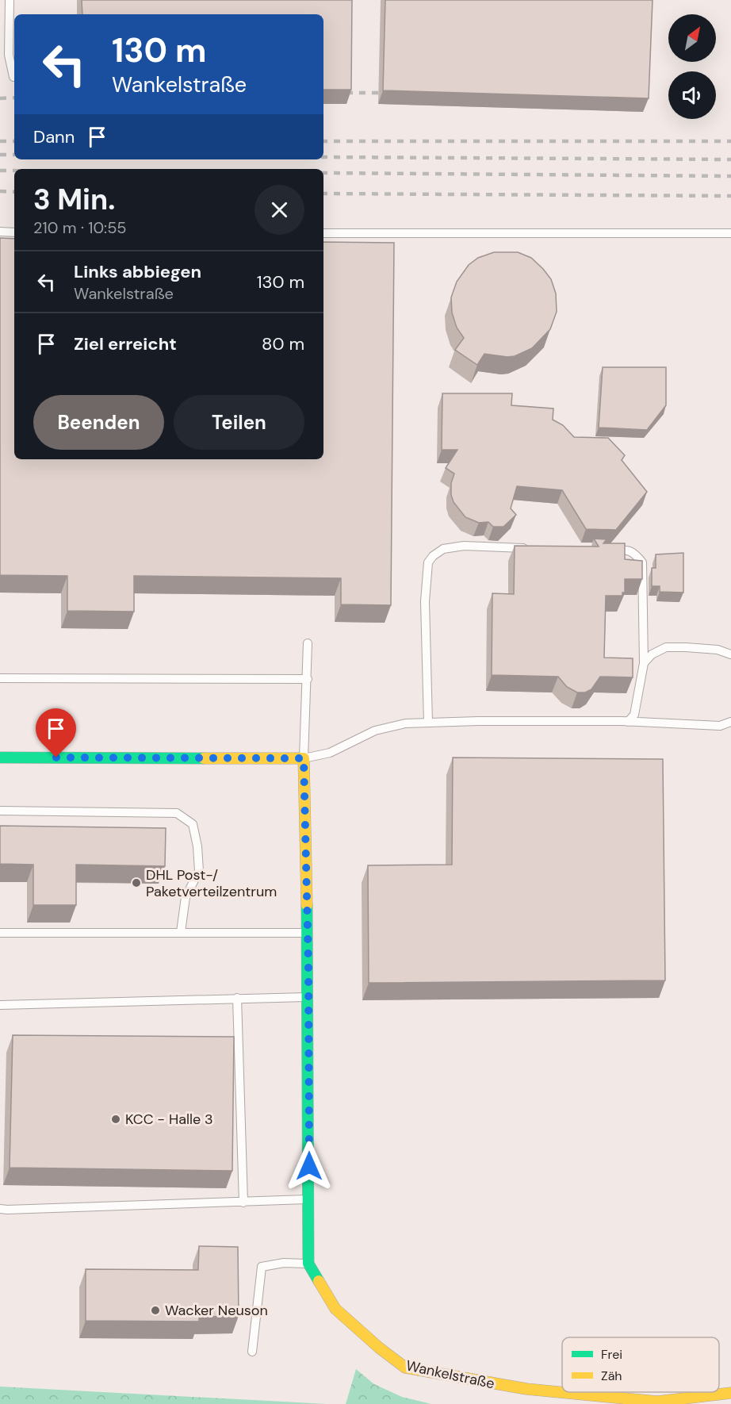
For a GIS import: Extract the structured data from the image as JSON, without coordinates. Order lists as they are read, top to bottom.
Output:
{
  "streets": {
    "street": ["Wankelstraße"]
  },
  "places": ["DHL Post-/ Paketverteilzentrum", "KCC - Halle 3", "Wacker Neuson"],
  "legend": ["Frei", "Zäh"],
  "north": "top right",
  "page": {
    "turn": ["130 m", "Wankelstraße"],
    "then": "Dann",
    "heading": ["3 Min.", "210 m · 10:55"],
    "list": [
      {
        "name": "Links abbiegen",
        "note": "Wankelstraße",
        "value": "130 m"
      },
      {
        "name": "Ziel erreicht",
        "value": "80 m"
      }
    ],
    "buttons": ["Beenden", "Teilen"]
  }
}
